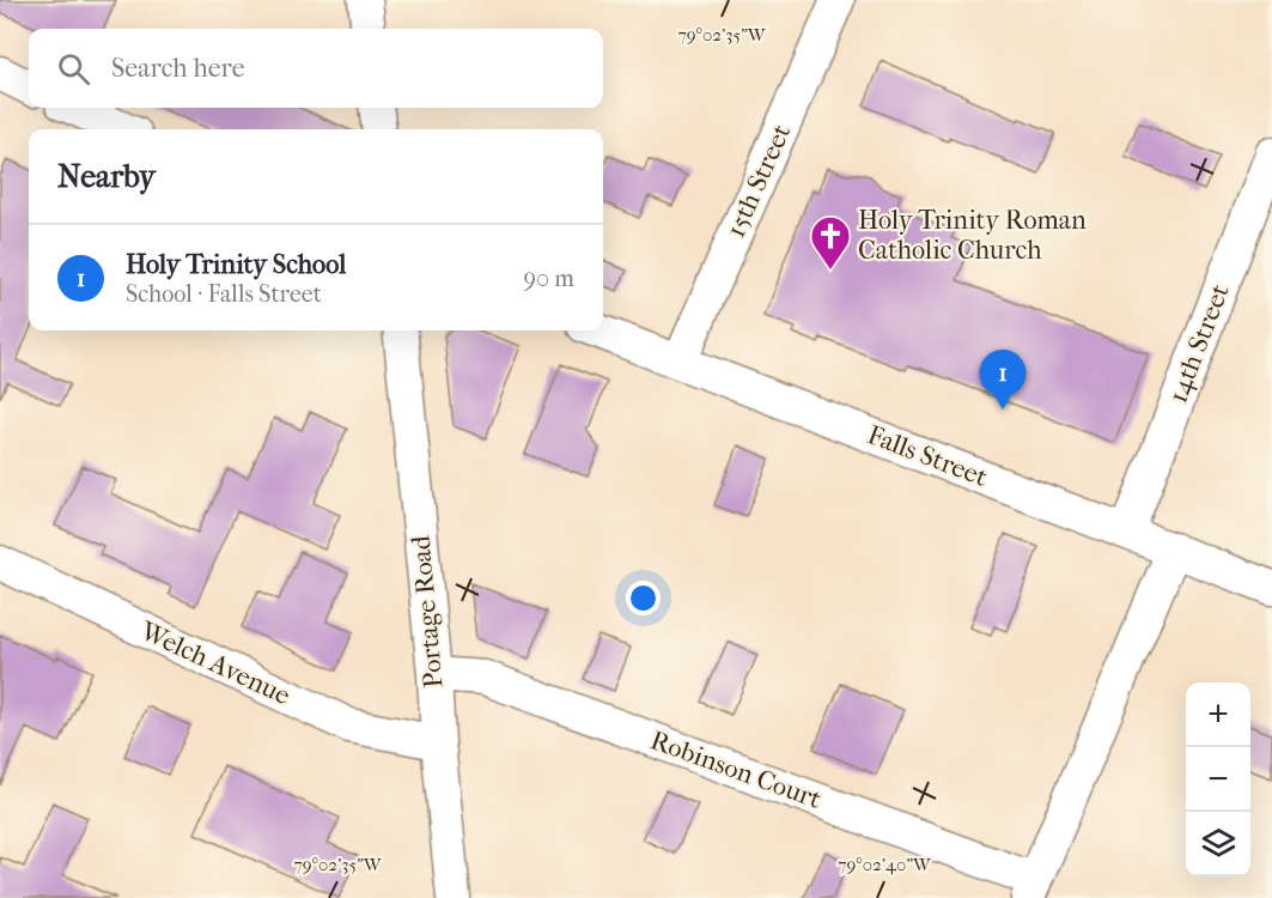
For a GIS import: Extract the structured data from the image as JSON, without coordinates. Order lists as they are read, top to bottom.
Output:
{
  "streets": {
    "street": [
      "15th Street",
      "14th Street",
      "Falls Street",
      "Portage Road",
      "Welch Avenue",
      "Robinson Court"
    ]
  },
  "crossings": [
    ["15th Street", "Falls Street"],
    ["14th Street", "Falls Street"],
    ["Portage Road", "Welch Avenue"],
    ["Portage Road", "Robinson Court"]
  ],
  "places": {
    "church": ["Holy Trinity Roman Catholic Church"]
  },
  "page": {
    "search": "Search here",
    "heading": "Nearby",
    "list": [
      {
        "mark": "1",
        "name": "Holy Trinity School",
        "note": "School · Falls Street",
        "value": "90 m"
      }
    ],
    "pins": "1",
    "map_buttons": ["+", "−"]
  },
  "coordinates": ["79°02'35\"W", "79°02'40\"W"]
}
